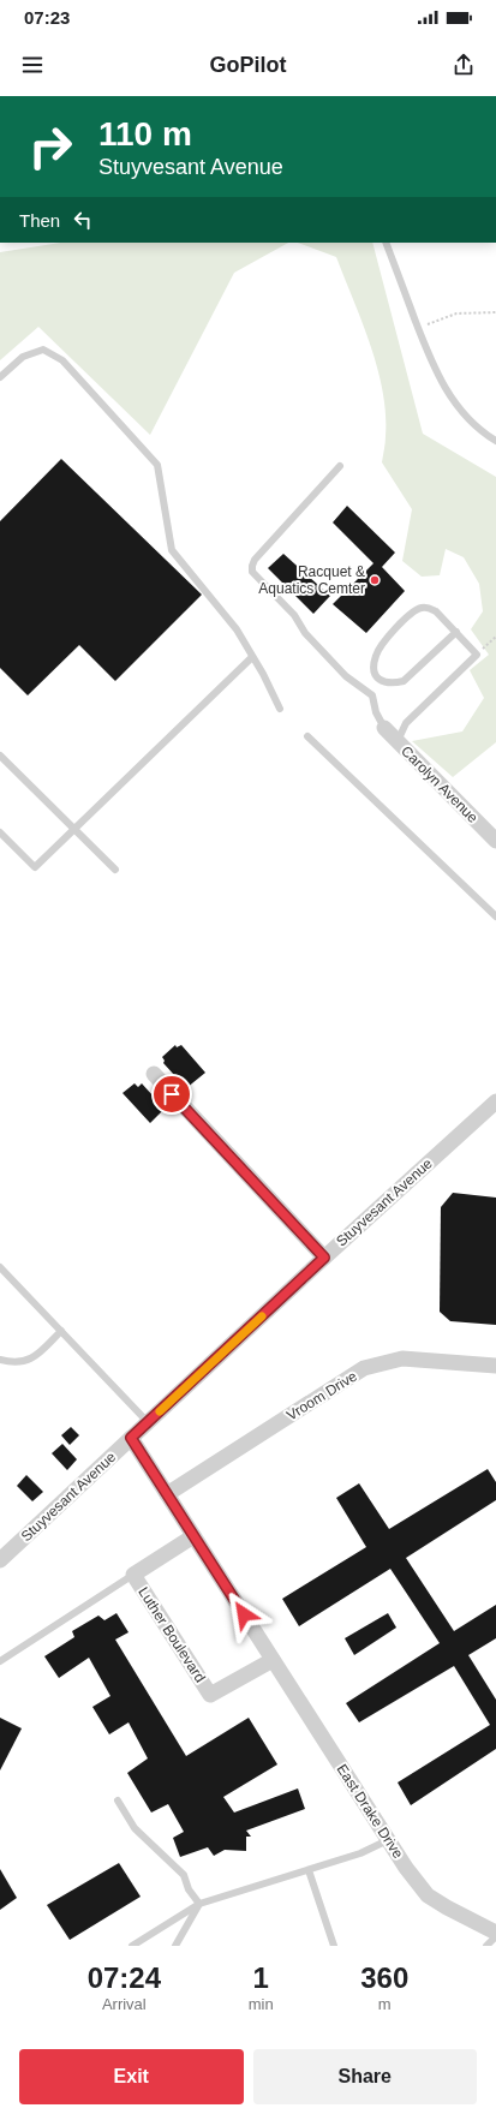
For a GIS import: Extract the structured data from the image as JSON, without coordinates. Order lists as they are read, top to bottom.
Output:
{
  "streets": {
    "street": [
      "Carolyn Avenue",
      "Stuyvesant Avenue",
      "Vroom Drive",
      "Luther Boulevard",
      "East Drake Drive"
    ]
  },
  "crossings": [
    ["Stuyvesant Avenue", "East Drake Drive"],
    ["Vroom Drive", "East Drake Drive"],
    ["Luther Boulevard", "East Drake Drive"]
  ],
  "places": ["Racquet & Aquatics Cemter"],
  "page": {
    "status": "07:23",
    "header": "GoPilot",
    "turn": ["110 m", "Stuyvesant Avenue"],
    "then": "Then",
    "eta": [
      "07:24",
      "Arrival",
      "1",
      "min",
      "360",
      "m"
    ],
    "buttons": ["Exit", "Share"]
  }
}
